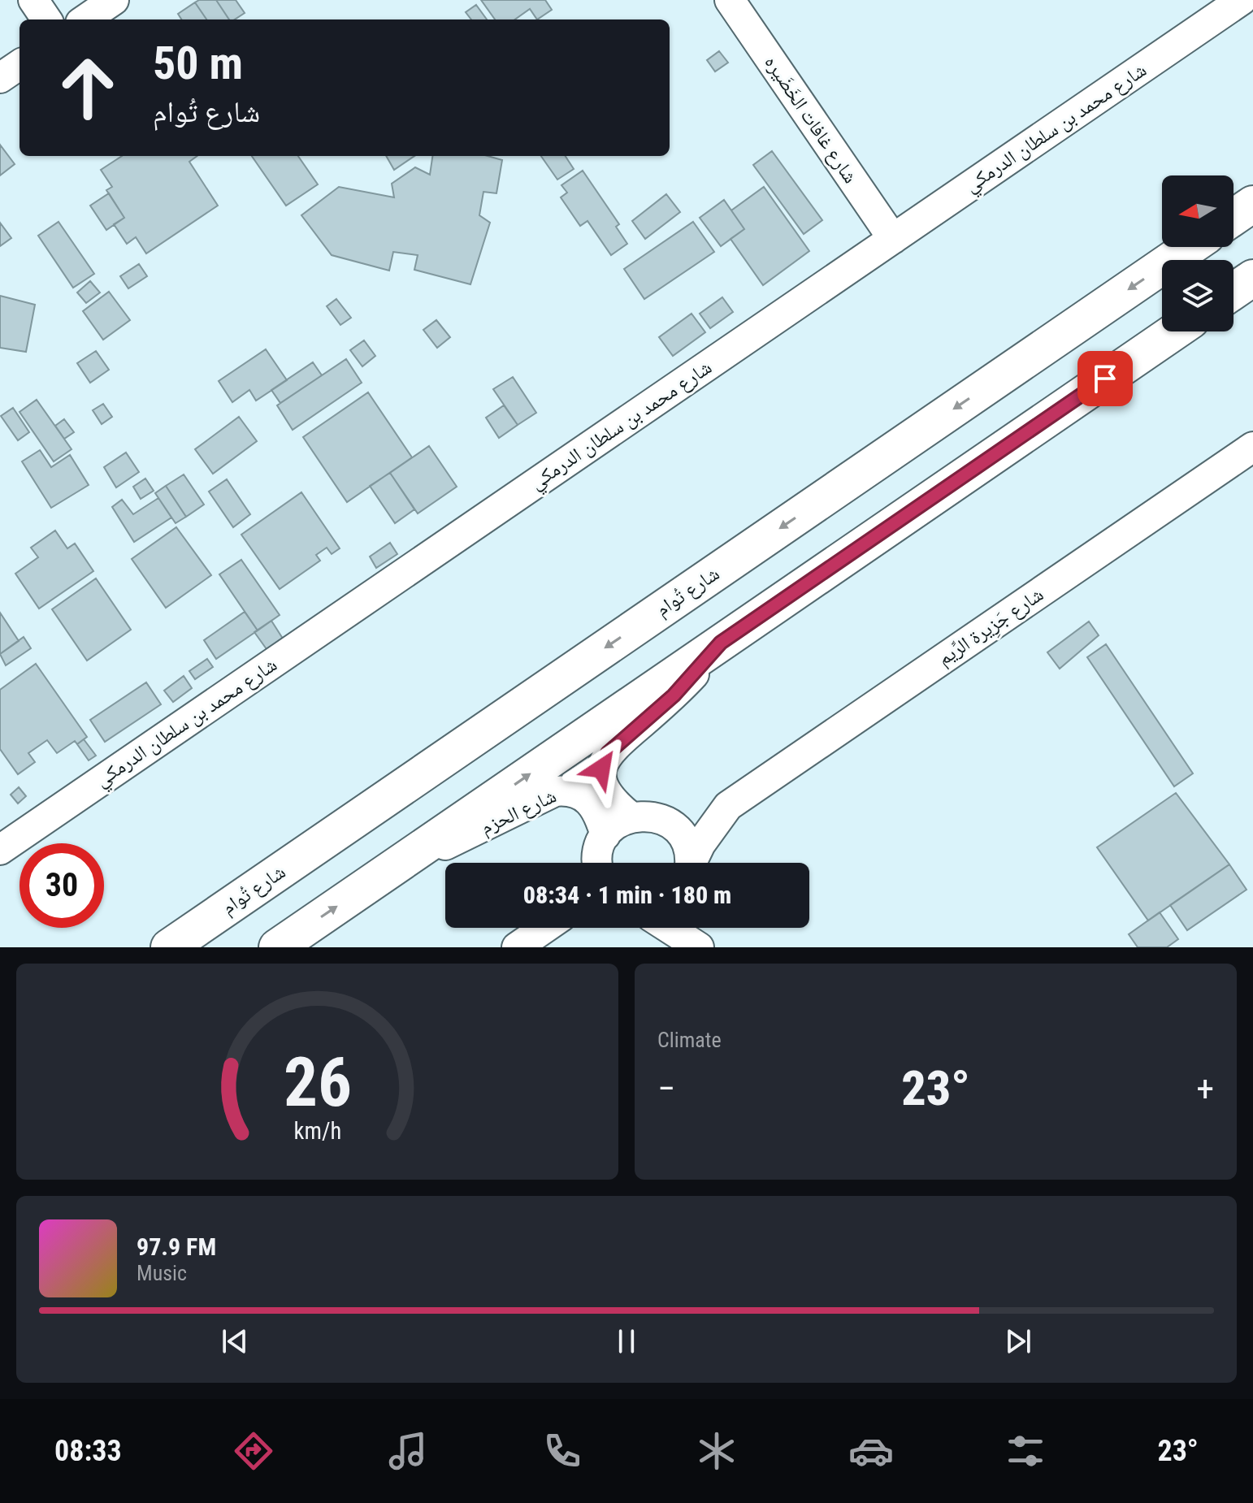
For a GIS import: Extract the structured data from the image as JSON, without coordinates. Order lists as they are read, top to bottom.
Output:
{
  "streets": {
    "main road": ["شارع تُوام"],
    "street": [
      "شارع غافات الخَضَيره",
      "شارع محمد بن سلطان الدرمكي",
      "شارع جَزِيرة الرِّيم",
      "شارع الحزم"
    ]
  },
  "crossings": [
    ["شارع غافات الخَضَيره", "شارع محمد بن سلطان الدرمكي"]
  ],
  "north": "left",
  "page": {
    "turn": ["50 m", "شارع تُوام"],
    "limit": "30",
    "trip": "08:34 · 1 min · 180 m",
    "tile": "Climate",
    "heat": ["−", "23°", "+"],
    "song": ["97.9 FM", "Music"],
    "tabs": ["08:33", "23°"],
    "gauge": ["26", "km/h"]
  }
}
